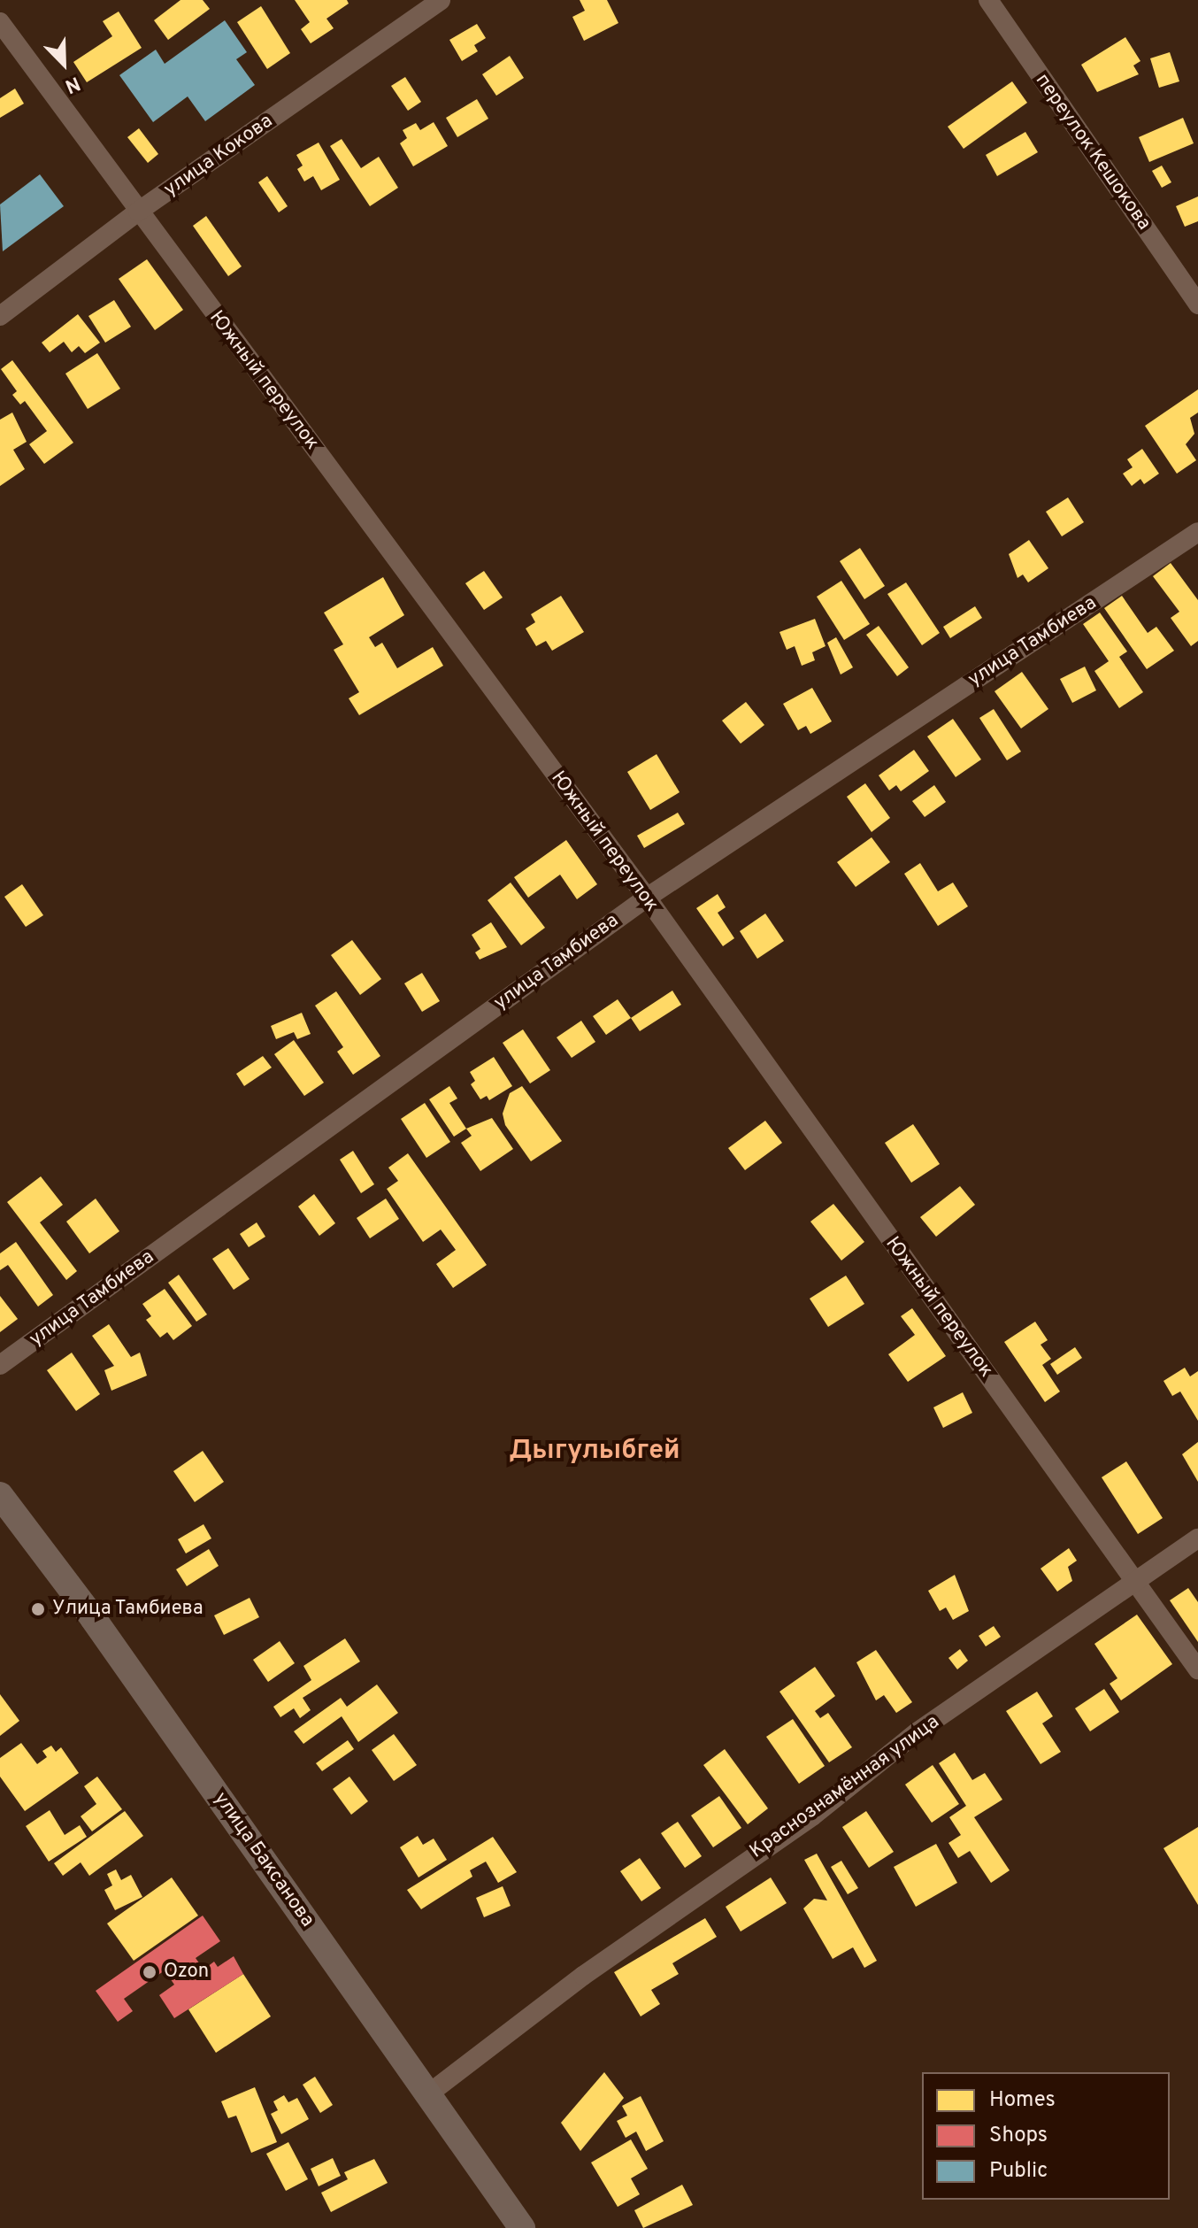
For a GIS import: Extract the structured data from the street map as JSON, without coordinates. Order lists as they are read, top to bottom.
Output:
{
  "streets": {
    "main road": ["улица Баксанова"],
    "street": [
      "переулок Кешокова",
      "улица Кокова",
      "Южный переулок",
      "улица Тамбиева",
      "Краснознамённая улица"
    ]
  },
  "crossings": [
    ["улица Кокова", "Южный переулок"],
    ["Южный переулок", "улица Тамбиева"],
    ["Южный переулок", "Краснознамённая улица"],
    ["Краснознамённая улица", "улица Баксанова"]
  ],
  "districts": ["Дыгулыбгей"],
  "places": ["Улица Тамбиева", "Ozon"],
  "legend": ["Homes", "Shops", "Public"],
  "north": "bottom right"
}
